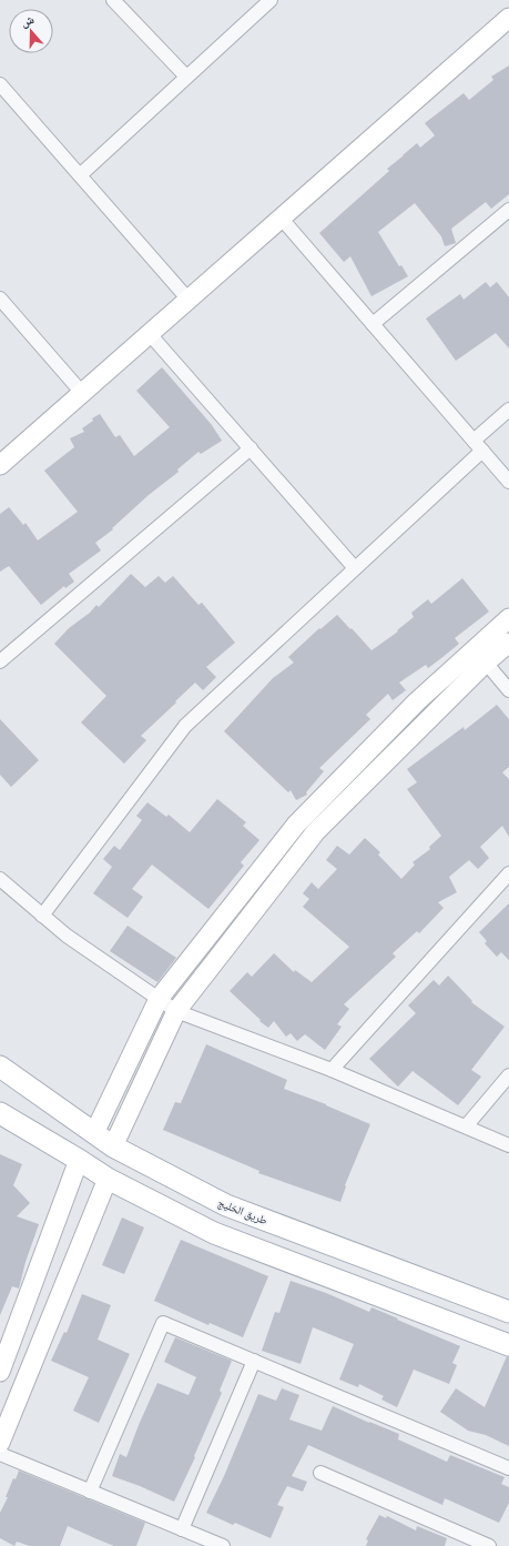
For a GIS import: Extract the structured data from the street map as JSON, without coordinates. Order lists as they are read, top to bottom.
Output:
{
  "streets": {
    "main road": ["طريق الخليج"]
  },
  "north": "top"
}
